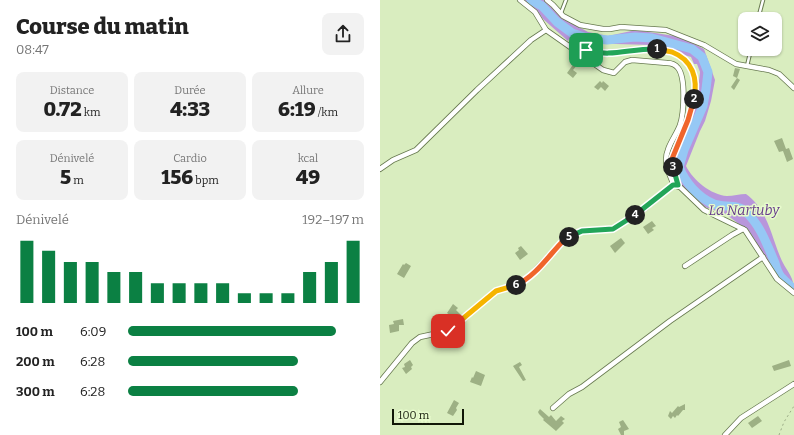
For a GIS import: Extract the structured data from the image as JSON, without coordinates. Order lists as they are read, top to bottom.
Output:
{
  "parks": ["La Nartuby"],
  "scale_bar": "100 m",
  "page": {
    "heading": ["Course du matin", "08:47"],
    "pins": [
      "1",
      "2",
      "3",
      "4",
      "5",
      "6"
    ],
    "stats": [
      ["Distance", "0.72 km"],
      ["Durée", "4:33"],
      ["Allure", "6:19 /km"],
      ["Dénivelé", "5 m"],
      ["Cardio", "156 bpm"],
      ["kcal", "49"]
    ],
    "chart": ["Dénivelé", "192–197 m"],
    "list": [
      {
        "name": "100 m",
        "note": "6:09"
      },
      {
        "name": "200 m",
        "note": "6:28"
      },
      {
        "name": "300 m",
        "note": "6:28"
      }
    ],
    "scale": "100 m"
  }
}
